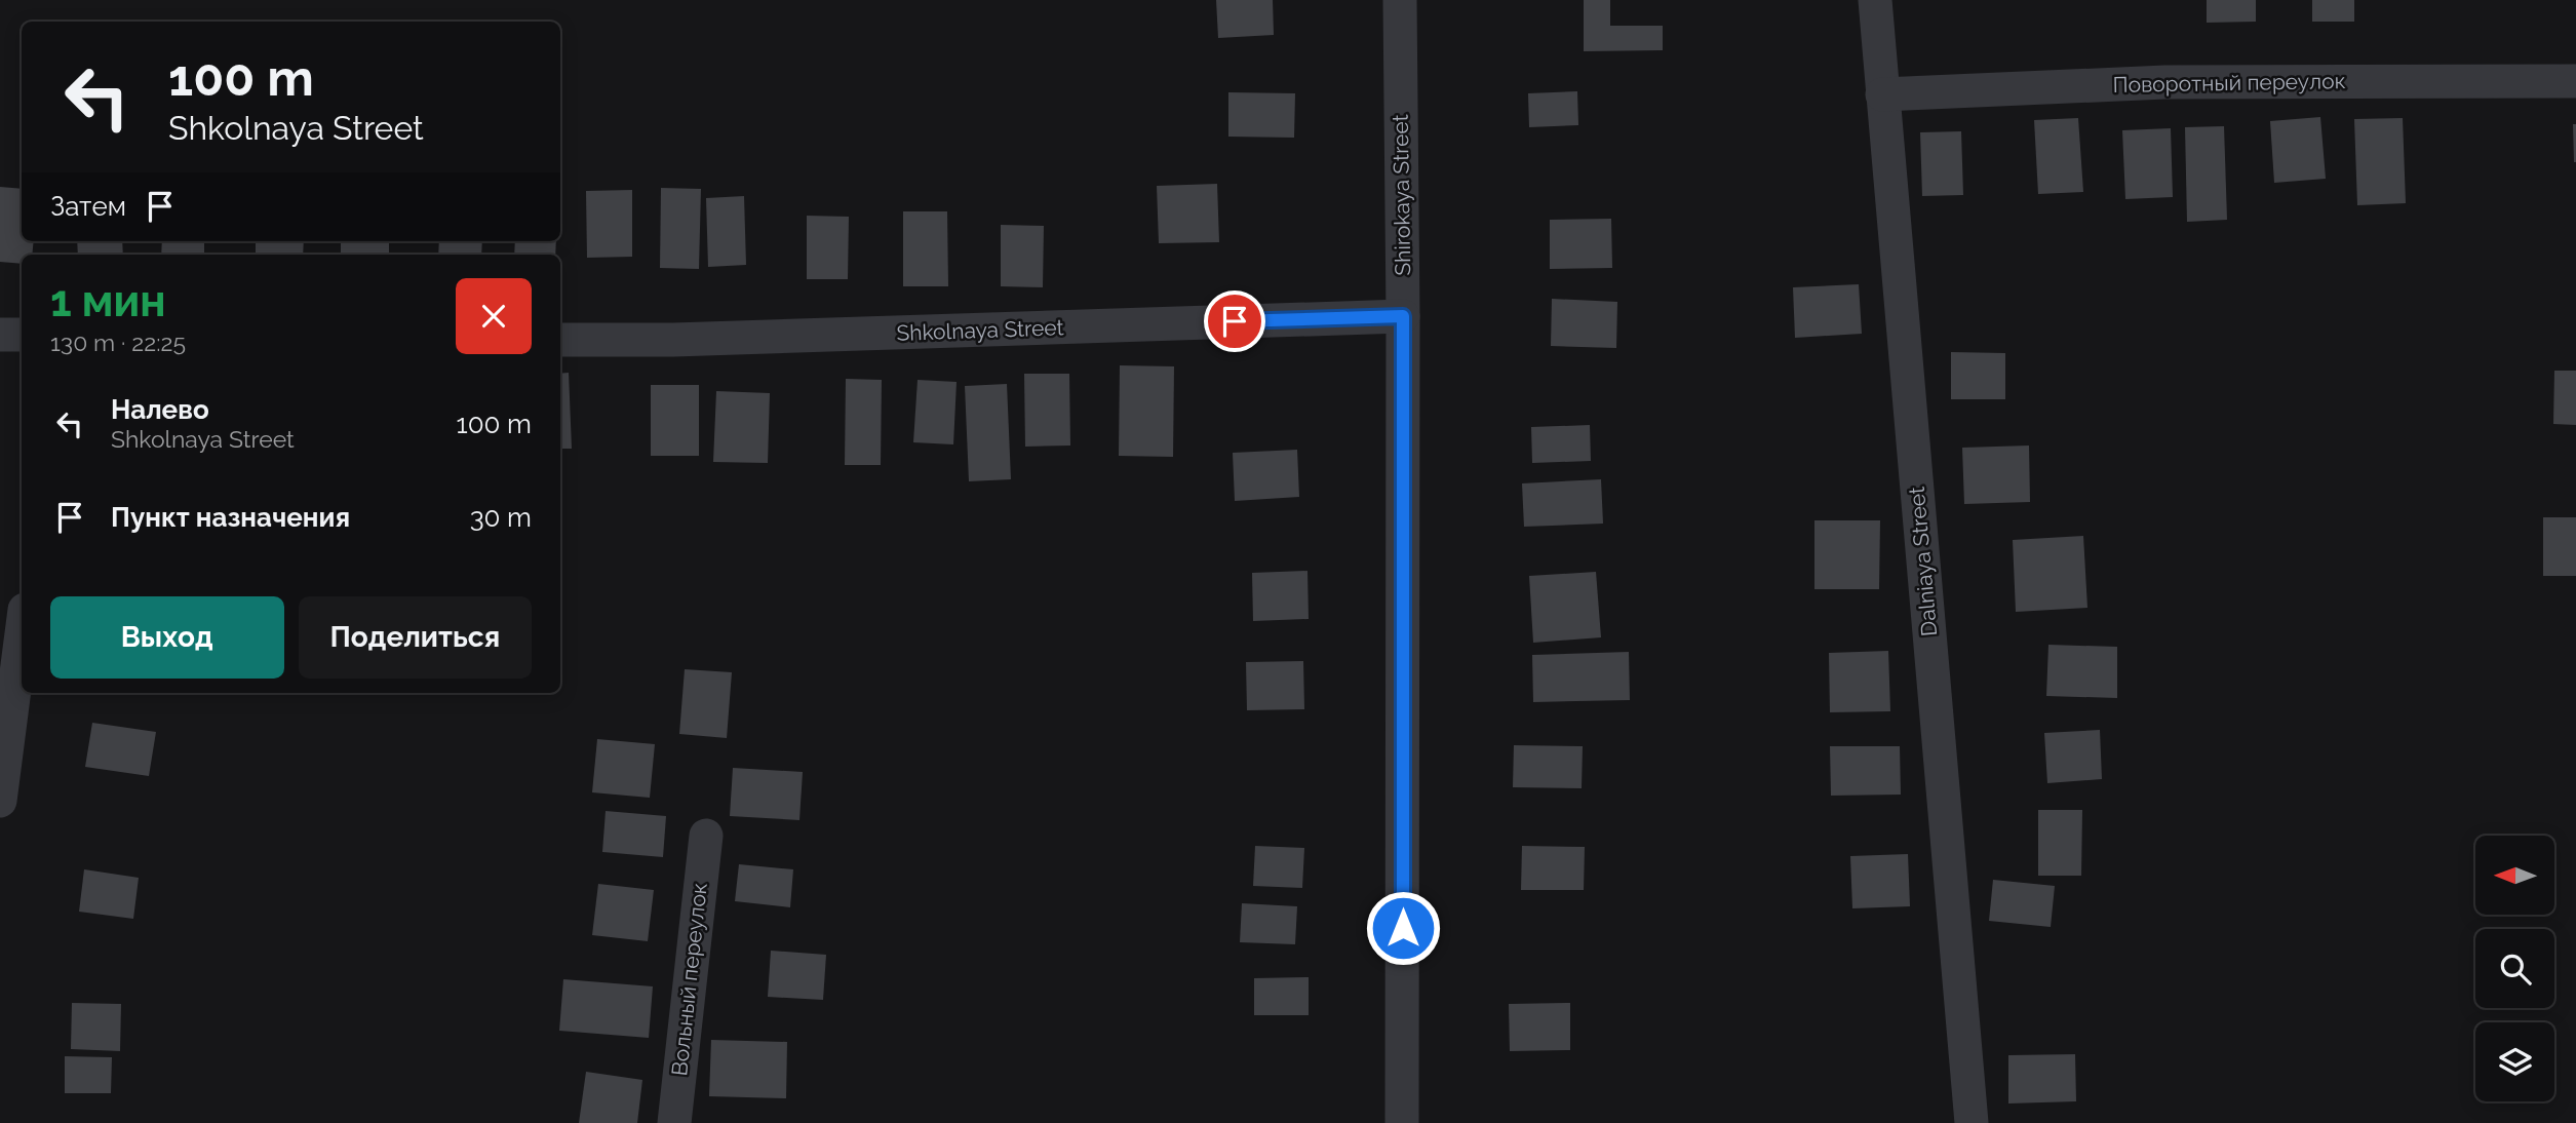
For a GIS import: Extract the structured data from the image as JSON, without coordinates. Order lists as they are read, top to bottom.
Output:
{
  "streets": {
    "street": [
      "Поворотный переулок",
      "Shirokaya Street",
      "Shkolnaya Street",
      "Dalniaya Street",
      "Вольный переулок"
    ]
  },
  "crossings": [
    ["Поворотный переулок", "Dalniaya Street"],
    ["Shirokaya Street", "Shkolnaya Street"]
  ],
  "north": "left",
  "page": {
    "turn": ["100 m", "Shkolnaya Street"],
    "then": "Затем",
    "heading": ["1 мин", "130 m · 22:25"],
    "list": [
      {
        "name": "Налево",
        "note": "Shkolnaya Street",
        "value": "100 m"
      },
      {
        "name": "Пункт назначения",
        "value": "30 m"
      }
    ],
    "buttons": ["Выход", "Поделиться"]
  }
}
